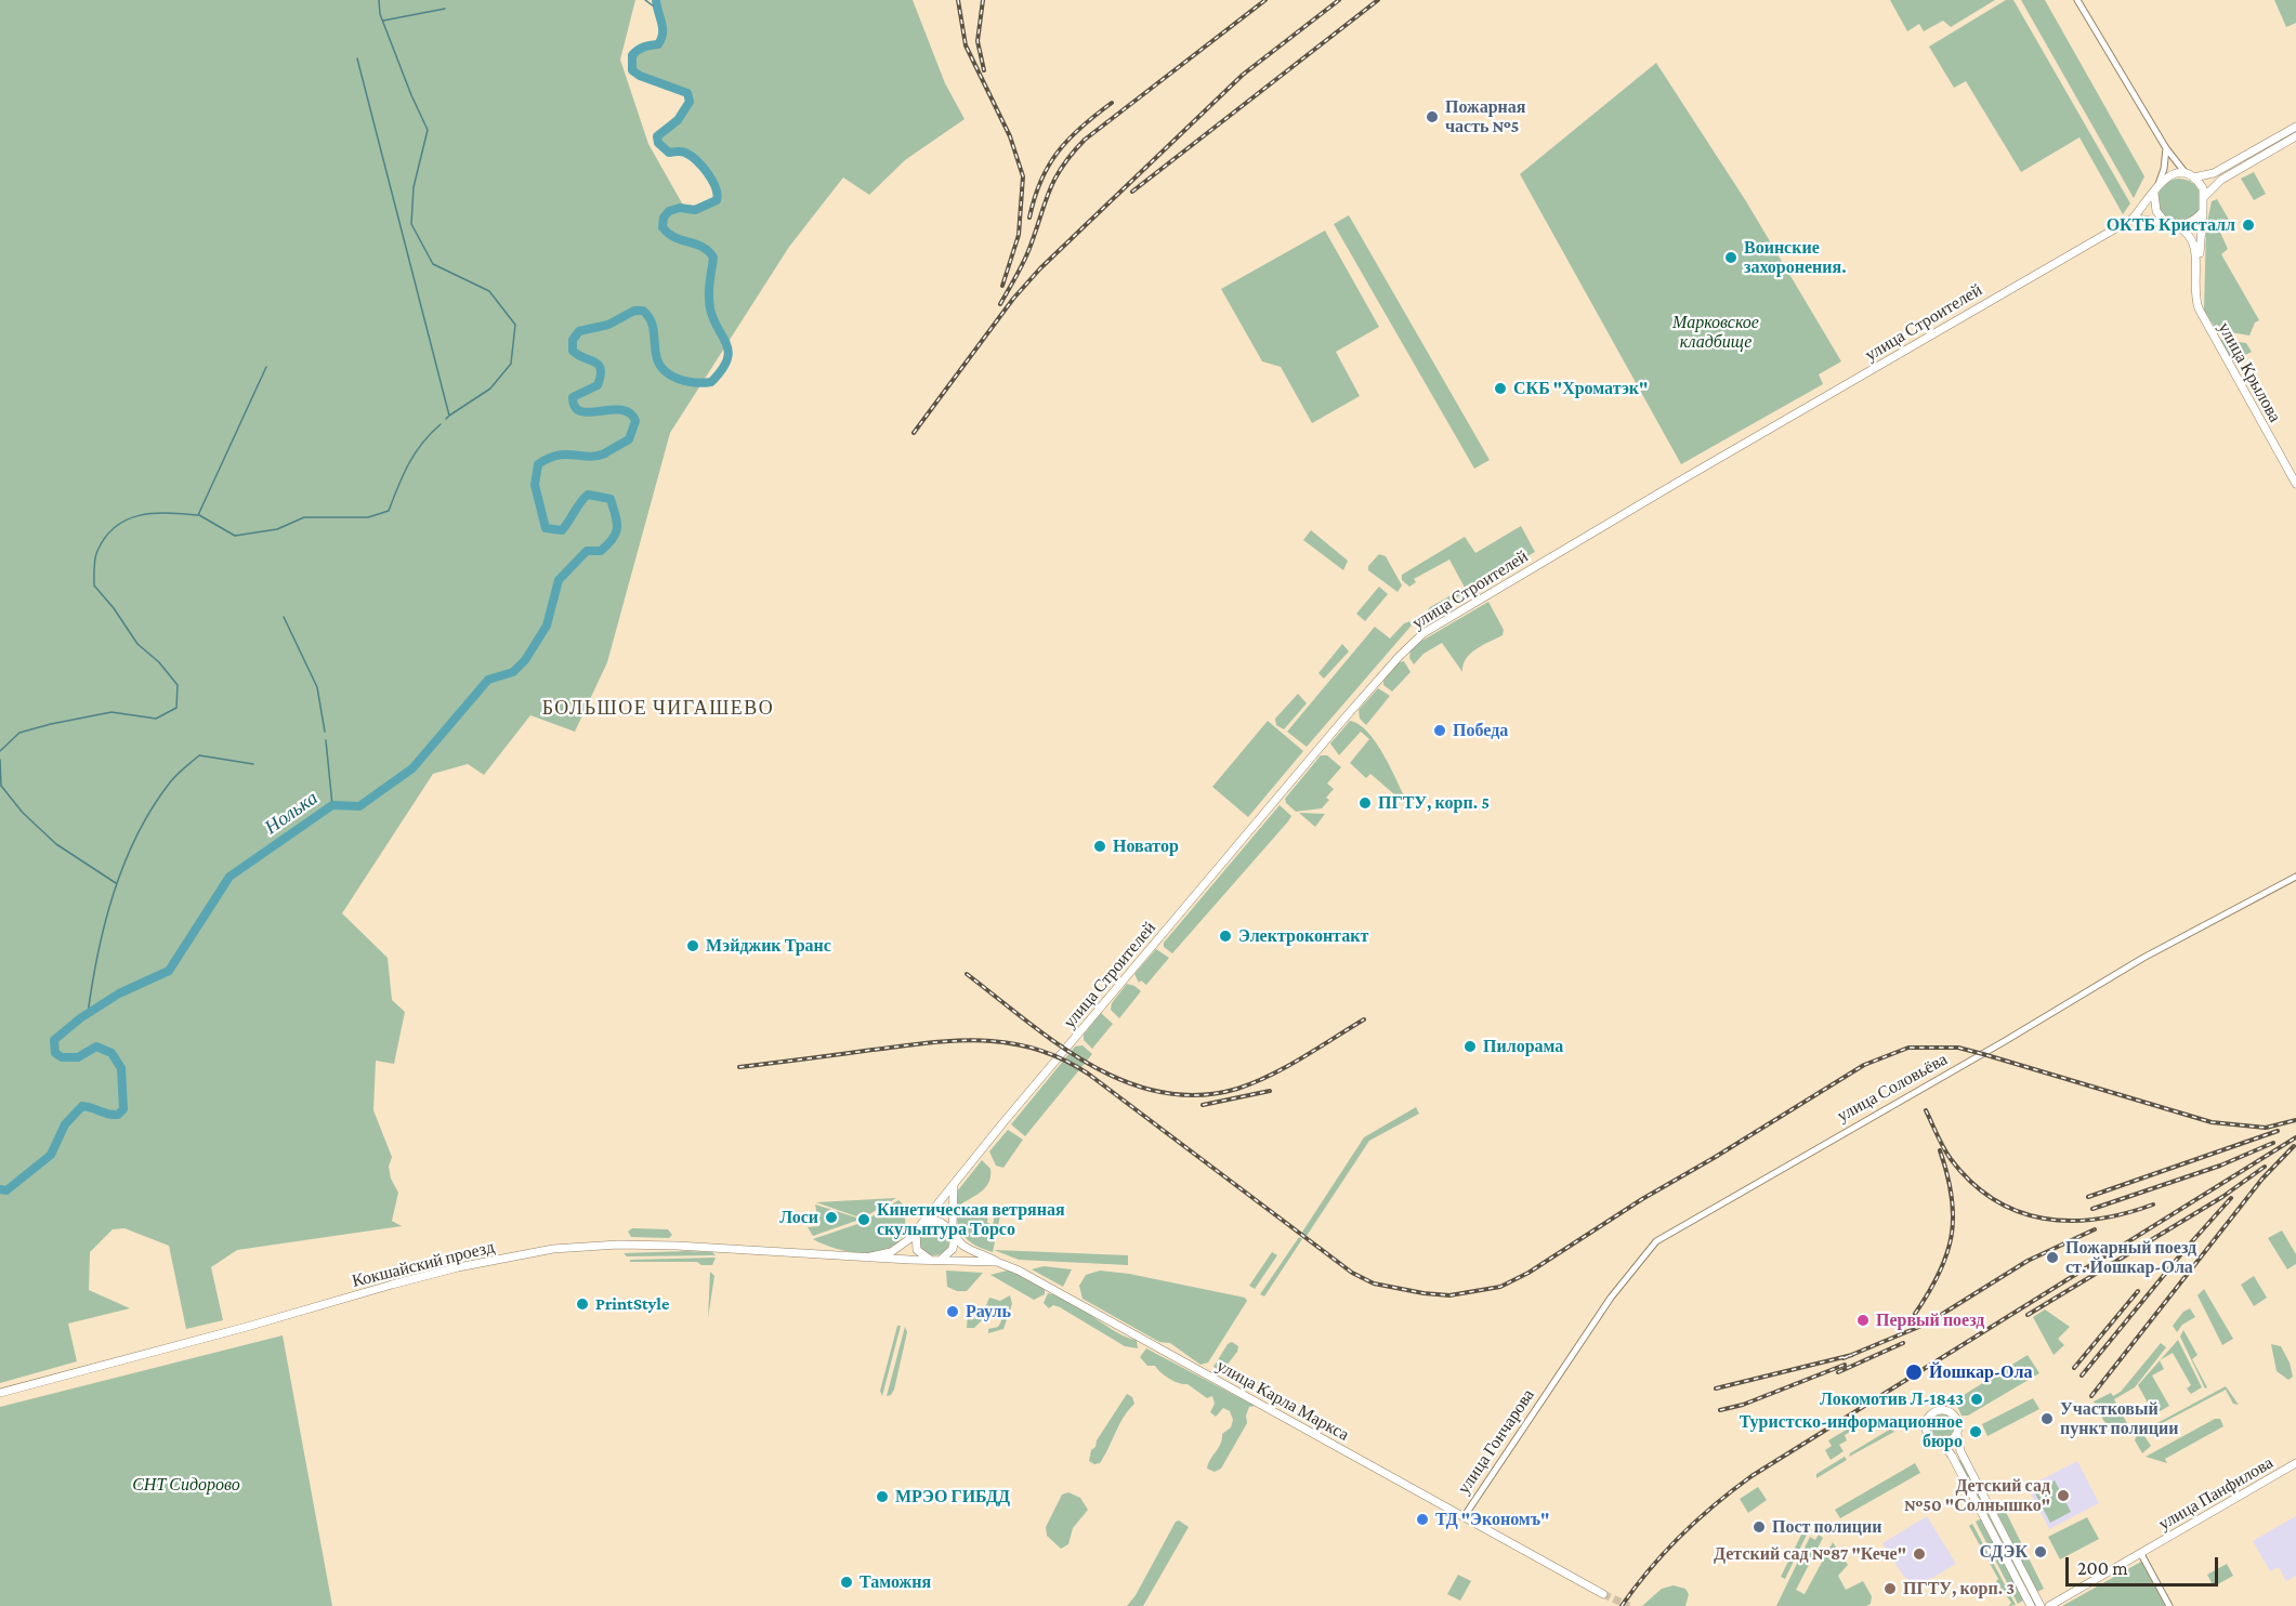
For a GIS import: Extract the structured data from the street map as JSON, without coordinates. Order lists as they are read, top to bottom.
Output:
{
  "streets": {
    "main road": [
      "улица Строителей",
      "улица Крылова",
      "Кокшайский проезд",
      "улица Карла Маркса",
      "улица Панфилова"
    ],
    "street": ["улица Соловьёва", "улица Гончарова"]
  },
  "crossings": [
    ["улица Строителей", "улица Крылова"],
    ["улица Строителей", "Кокшайский проезд"],
    ["улица Строителей", "улица Карла Маркса"],
    ["улица Соловьёва", "улица Гончарова"],
    ["Кокшайский проезд", "улица Карла Маркса"],
    ["улица Карла Маркса", "улица Гончарова"]
  ],
  "districts": ["БОЛЬШОЕ ЧИГАШЕВО"],
  "water": ["Нолька"],
  "parks": ["Марковское кладбище", "СНТ Сидорово"],
  "places": [
    "Пожарная часть №5",
    "ОКТБ Кристалл",
    "Воинские захоронения.",
    "СКБ \"Хроматэк\"",
    "Победа",
    "ПГТУ, корп. 5",
    "Новатор",
    "Электроконтакт",
    "Мэйджик Транс",
    "Пилорама",
    "Лоси",
    "Кинетическая ветряная скульптура Торсо",
    "Пожарный поезд ст. Йошкар-Ола",
    "PrintStyle",
    "Рауль",
    "Первый поезд",
    "Йошкар-Ола",
    "Локомотив Л-1843",
    "Участковый пункт полиции",
    "Туристско-информационное бюро",
    "Детский сад №50 \"Солнышко\"",
    "МРЭО ГИБДД",
    "ТД \"Экономъ\"",
    "Пост полиции",
    "СДЭК",
    "Детский сад №87 \"Кече\"",
    "Таможня",
    "ПГТУ, корп. 3"
  ],
  "scale_bar": "200 m"
}
